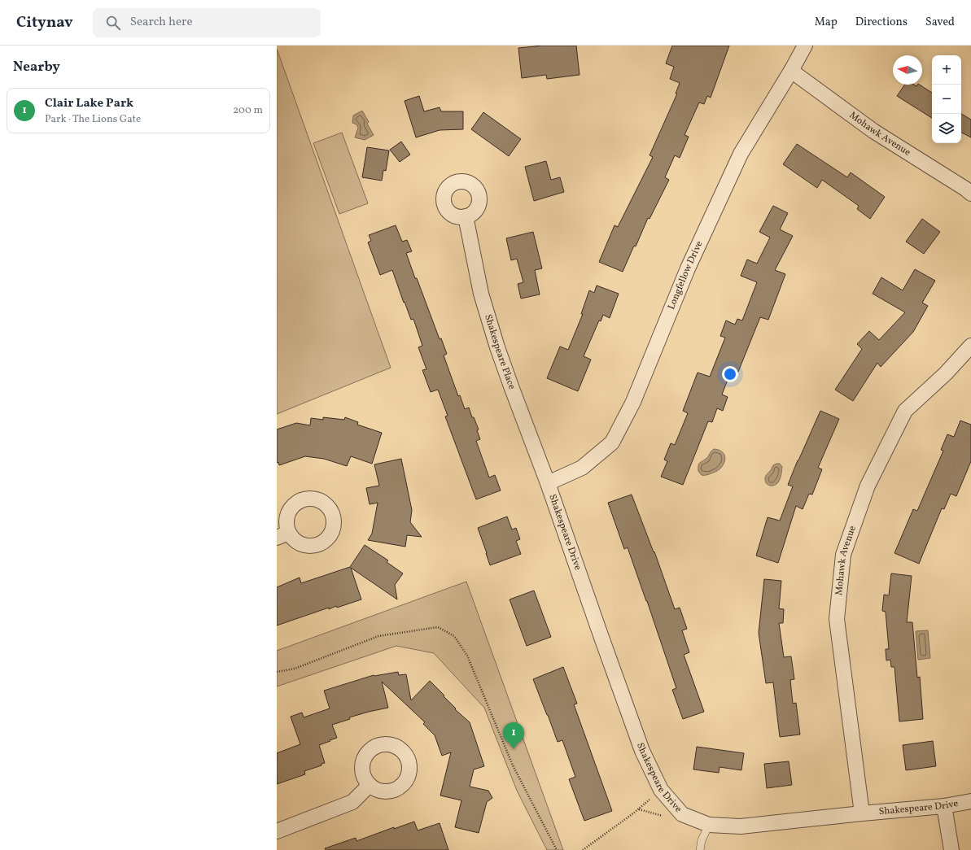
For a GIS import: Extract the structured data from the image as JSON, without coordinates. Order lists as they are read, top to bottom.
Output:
{
  "streets": {
    "street": [
      "Mohawk Avenue",
      "Longfellow Drive",
      "Shakespeare Place",
      "Shakespeare Drive"
    ]
  },
  "crossings": [
    ["Mohawk Avenue", "Longfellow Drive"],
    ["Mohawk Avenue", "Shakespeare Drive"],
    ["Longfellow Drive", "Shakespeare Place"],
    ["Longfellow Drive", "Shakespeare Drive"],
    ["Shakespeare Place", "Shakespeare Drive"]
  ],
  "north": "left",
  "page": {
    "header": "Citynav",
    "search": "Search here",
    "nav": ["Map", "Directions", "Saved"],
    "heading": "Nearby",
    "map_buttons": ["+", "−"],
    "list": [
      {
        "mark": "1",
        "name": "Clair Lake Park",
        "note": "Park · The Lions Gate",
        "value": "200 m"
      }
    ],
    "pins": "1"
  }
}
